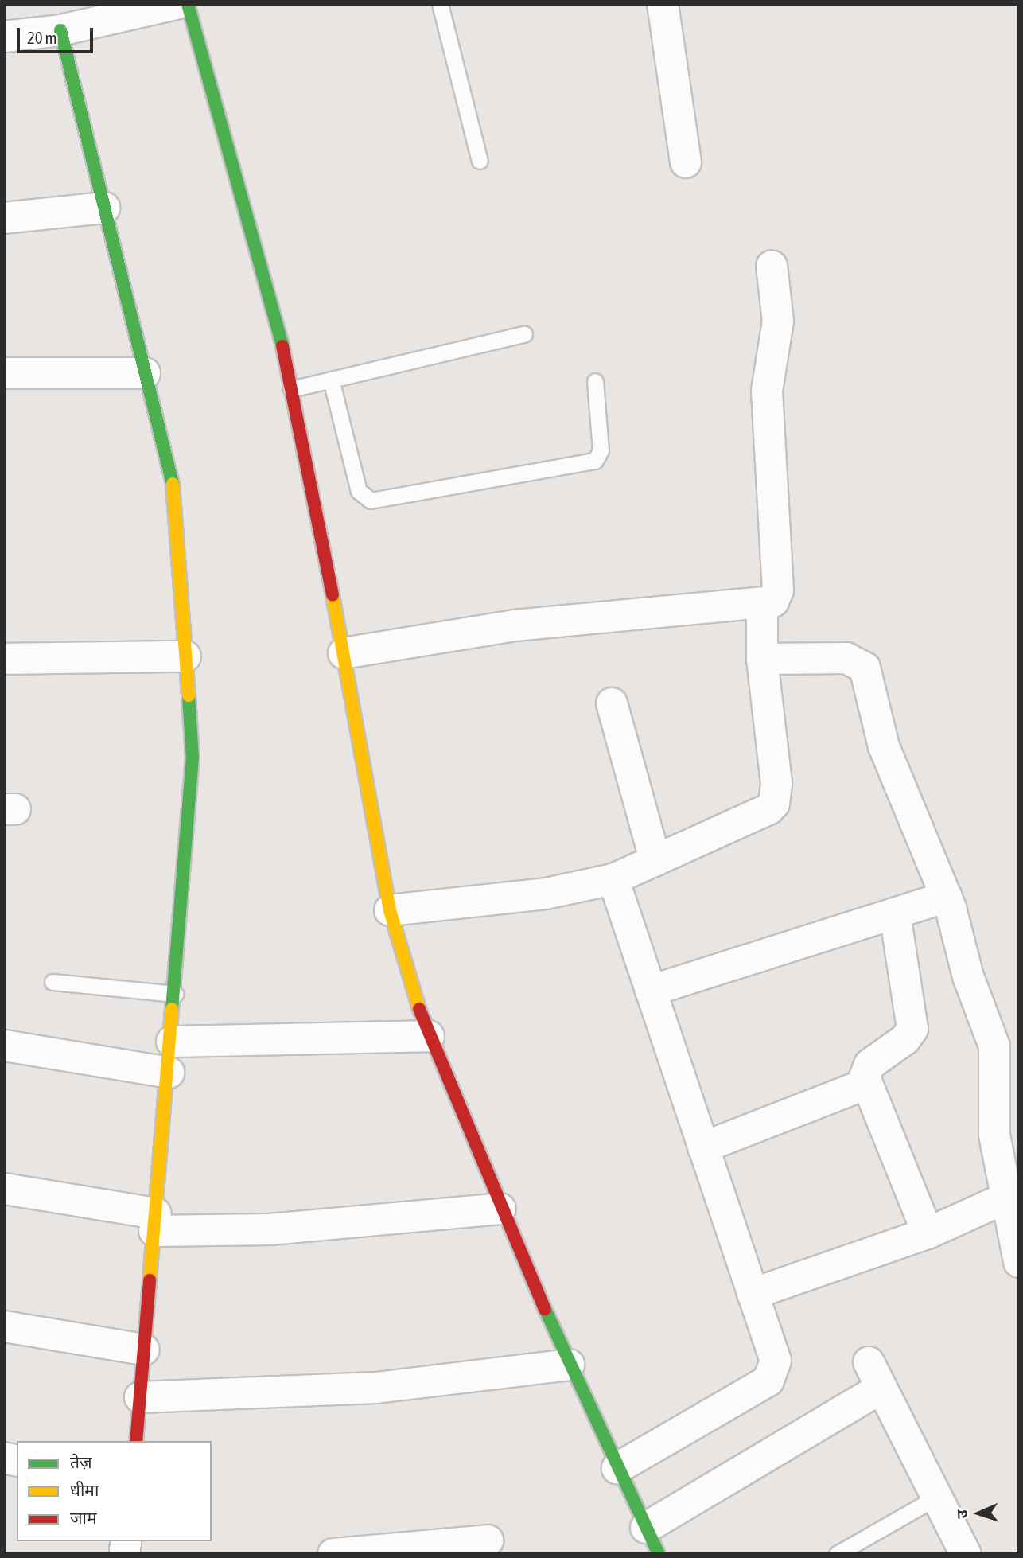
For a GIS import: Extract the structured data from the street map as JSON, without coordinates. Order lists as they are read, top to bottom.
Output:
{
  "legend": ["तेज़", "धीमा", "जाम"],
  "scale_bar": "20 m",
  "north": "left"
}
